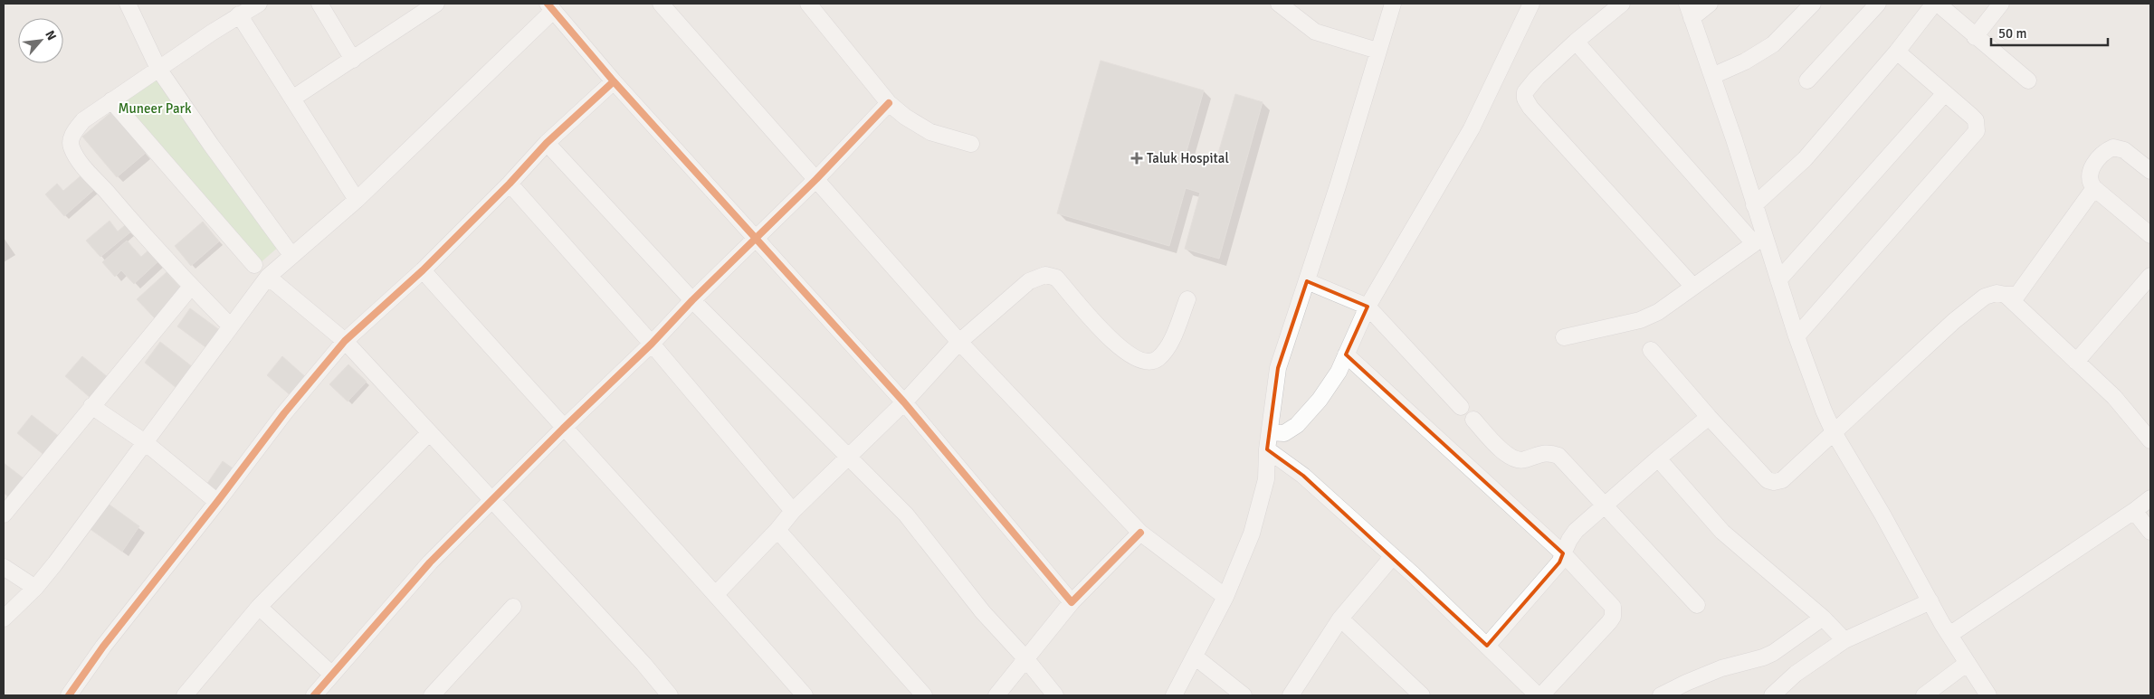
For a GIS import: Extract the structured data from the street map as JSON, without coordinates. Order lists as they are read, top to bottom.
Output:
{
  "parks": ["Muneer Park"],
  "places": {
    "health": ["Taluk Hospital"]
  },
  "scale_bar": "50 m",
  "north": "top right"
}
